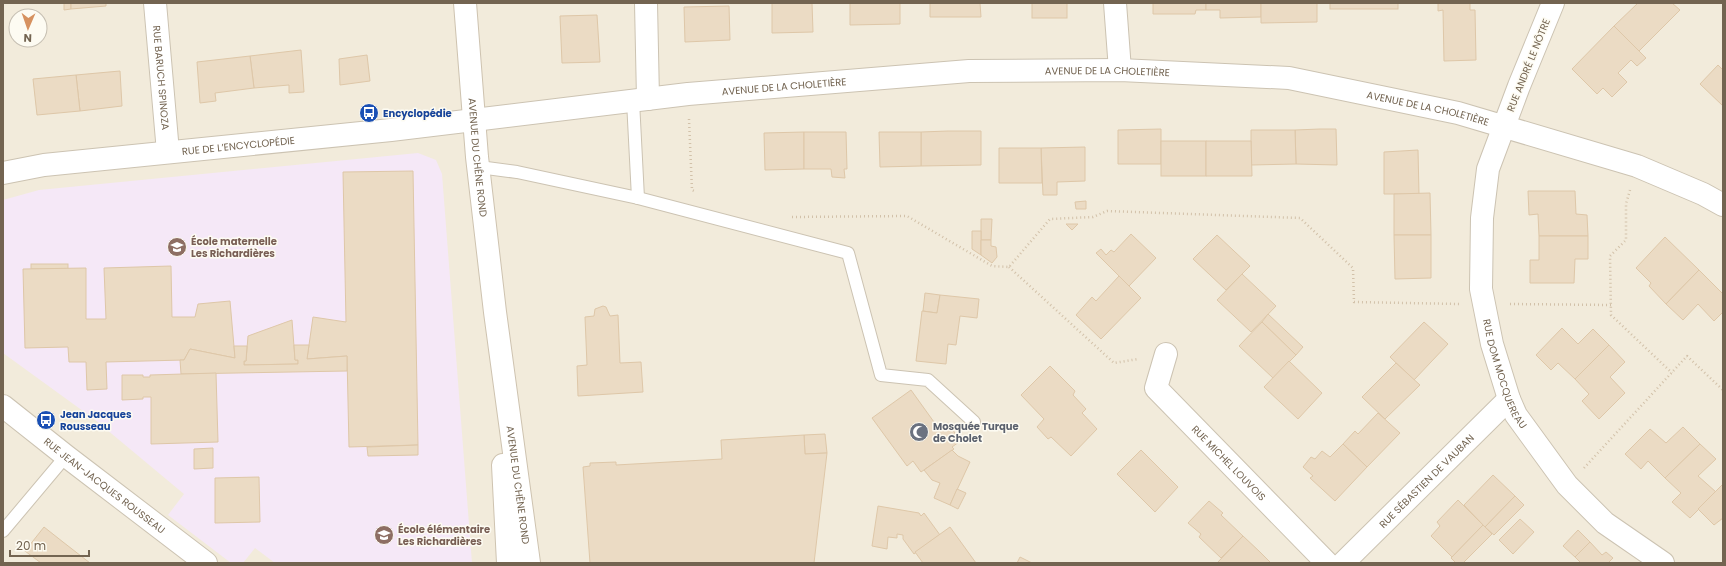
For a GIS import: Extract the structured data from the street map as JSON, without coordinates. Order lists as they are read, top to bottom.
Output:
{
  "streets": {
    "street": [
      "RUE ANDRÉ LE NÔTRE",
      "AVENUE DE LA CHOLETIÈRE",
      "RUE BARUCH SPINOZA",
      "RUE DE L’ENCYCLOPÉDIE",
      "AVENUE DU CHÊNE ROND",
      "RUE DOM MOCQUEREAU",
      "RUE MICHEL LOUVOIS",
      "RUE SÉBASTIEN DE VAUBAN",
      "RUE JEAN-JACQUES ROUSSEAU"
    ]
  },
  "crossings": [
    ["RUE ANDRÉ LE NÔTRE", "AVENUE DE LA CHOLETIÈRE"],
    ["RUE ANDRÉ LE NÔTRE", "RUE DOM MOCQUEREAU"],
    ["AVENUE DE LA CHOLETIÈRE", "RUE DE L’ENCYCLOPÉDIE"],
    ["AVENUE DE LA CHOLETIÈRE", "AVENUE DU CHÊNE ROND"],
    ["AVENUE DE LA CHOLETIÈRE", "RUE DOM MOCQUEREAU"],
    ["RUE BARUCH SPINOZA", "RUE DE L’ENCYCLOPÉDIE"],
    ["RUE DE L’ENCYCLOPÉDIE", "AVENUE DU CHÊNE ROND"],
    ["RUE DOM MOCQUEREAU", "RUE SÉBASTIEN DE VAUBAN"]
  ],
  "places": {
    "bus stop": ["Encyclopédie", "Jean Jacques Rousseau"],
    "school or university": ["École maternelle Les Richardières", "École élémentaire Les Richardières"],
    "mosque": ["Mosquée Turque de Cholet"]
  },
  "scale_bar": "20 m",
  "north": "bottom"
}
